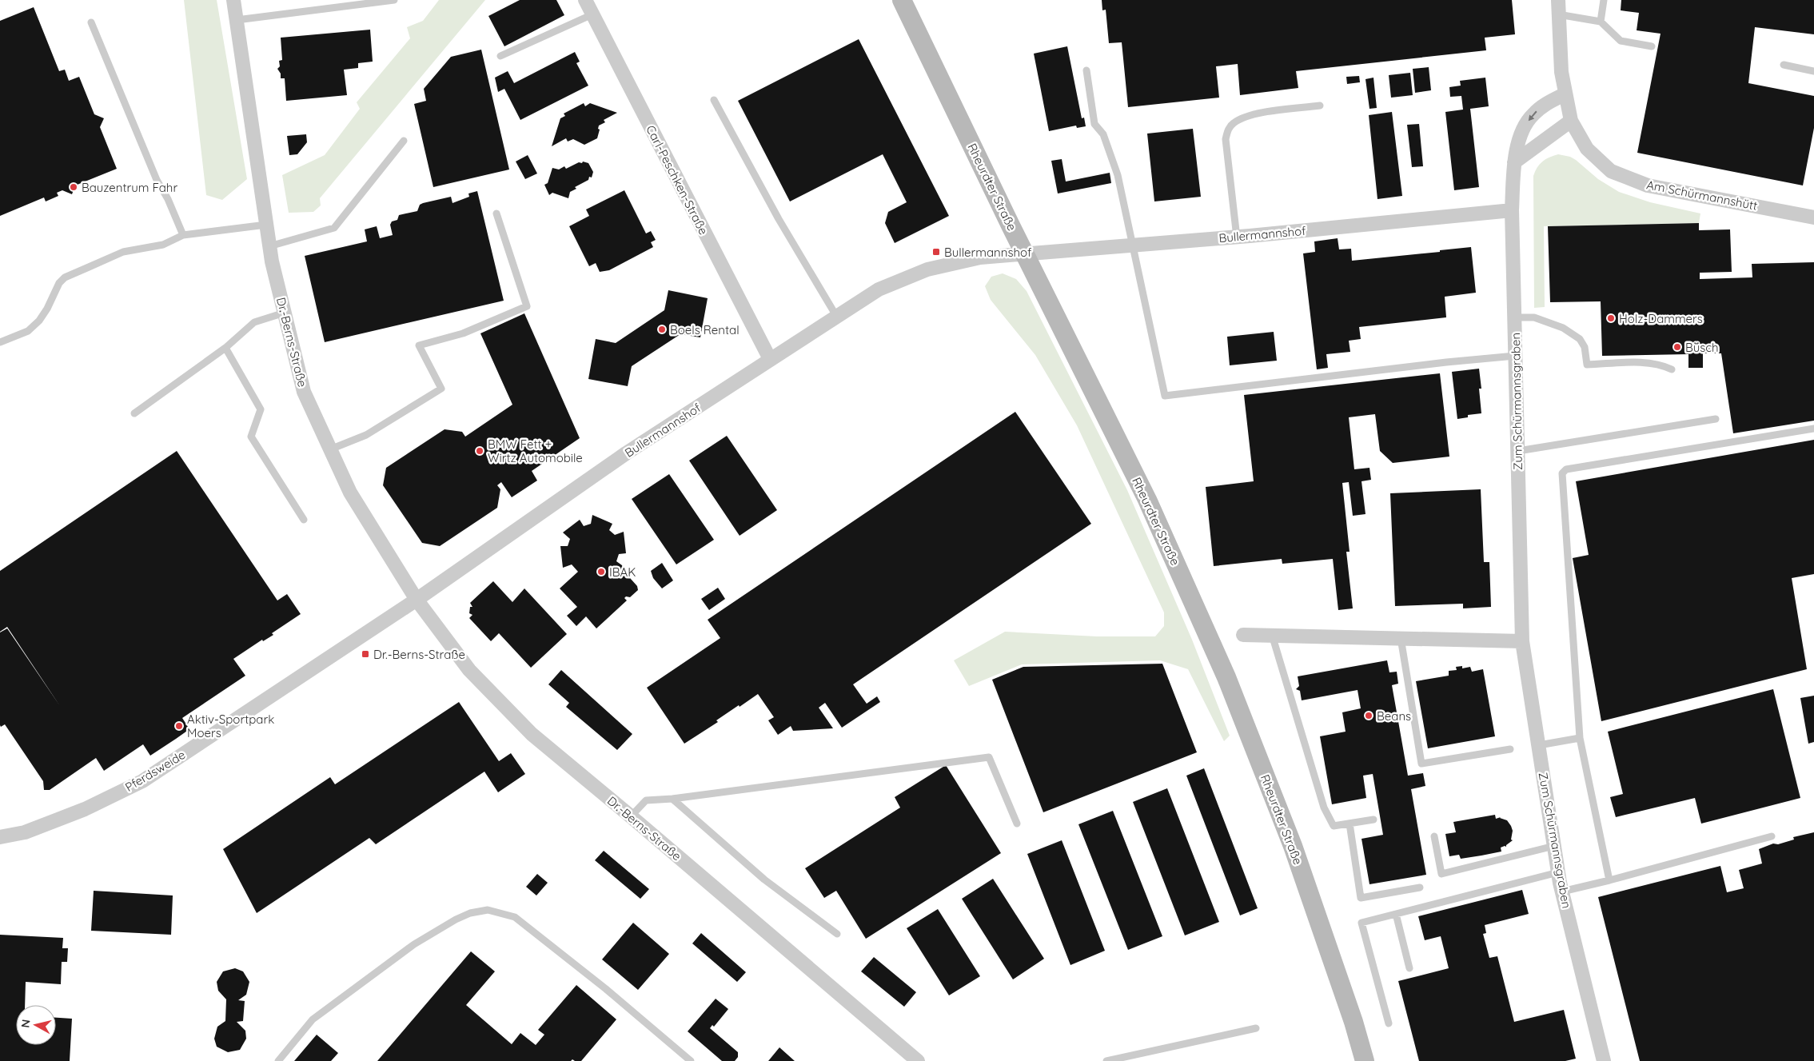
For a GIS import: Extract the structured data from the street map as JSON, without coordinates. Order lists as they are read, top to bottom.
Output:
{
  "streets": {
    "main road": ["Rheurdter Straße"],
    "street": [
      "Carl-Peschken-Straße",
      "Am Schürmannshütt",
      "Bullermannshof",
      "Dr.-Berns-Straße",
      "Zum Schürmannsgraben",
      "Pferdsweide"
    ]
  },
  "crossings": [
    ["Carl-Peschken-Straße", "Bullermannshof"],
    ["Am Schürmannshütt", "Zum Schürmannsgraben"],
    ["Bullermannshof", "Dr.-Berns-Straße"],
    ["Bullermannshof", "Zum Schürmannsgraben"],
    ["Bullermannshof", "Pferdsweide"],
    ["Dr.-Berns-Straße", "Pferdsweide"]
  ],
  "places": {
    "other": [
      "Bauzentrum Fahr",
      "Holz-Dammers",
      "Boels Rental",
      "Büsch",
      "BMW Fett + Wirtz Automobile",
      "IBAK",
      "Beans",
      "Aktiv-Sportpark Moers"
    ],
    "transit": ["Bullermannshof", "Dr.-Berns-Straße"]
  },
  "north": "left"
}
